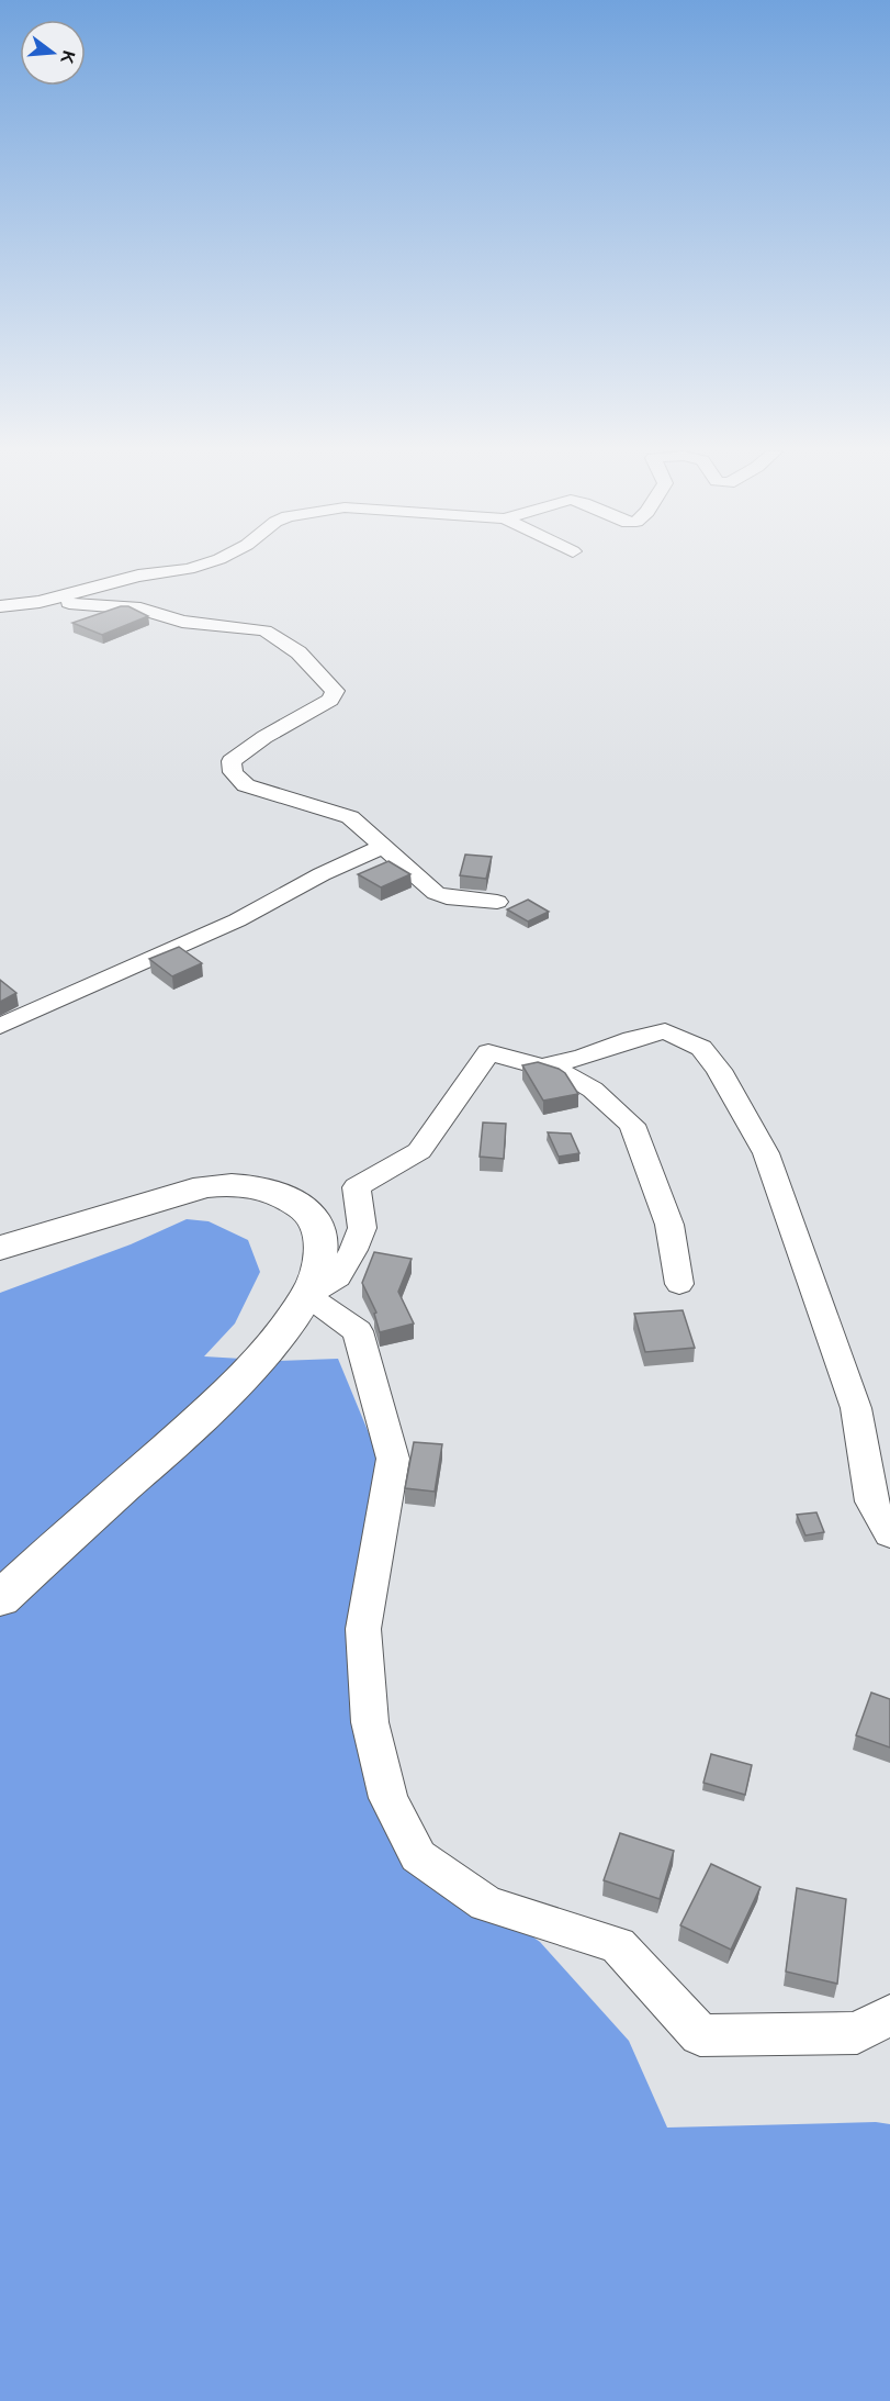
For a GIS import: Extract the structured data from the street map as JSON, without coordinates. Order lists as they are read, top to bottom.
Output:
{
  "north": "right"
}
